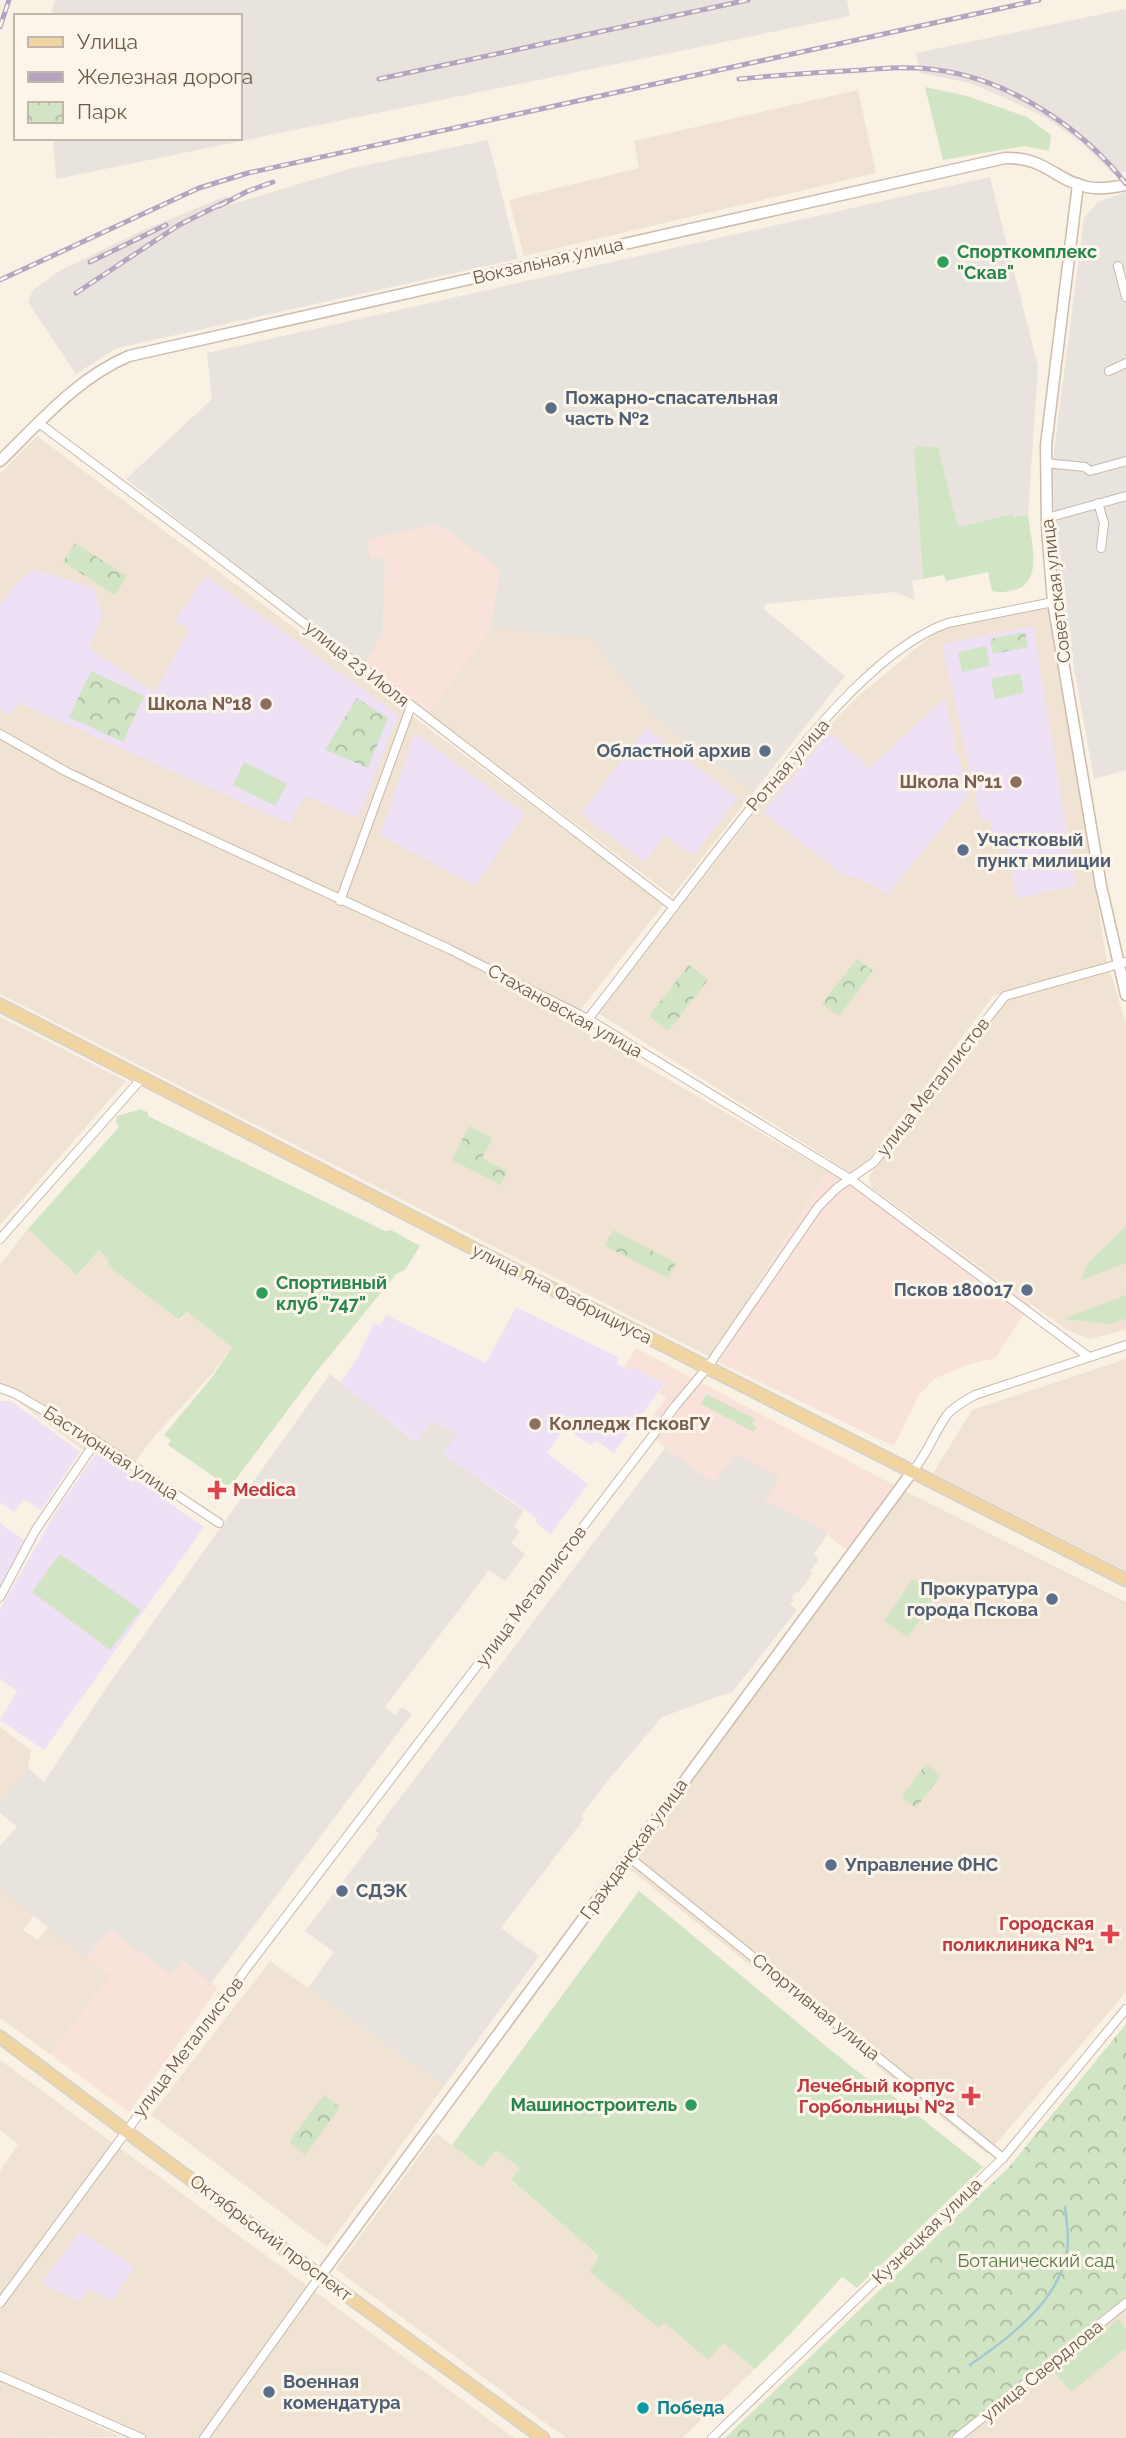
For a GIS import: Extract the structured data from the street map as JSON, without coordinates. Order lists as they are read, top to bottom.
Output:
{
  "streets": {
    "main road": ["улица Яна Фабрициуса", "Октябрьский проспект"],
    "street": [
      "Вокзальная улица",
      "Советская улица",
      "улица 23 Июля",
      "Ротная улица",
      "Стахановская улица",
      "улица Металлистов",
      "Бастионная улица",
      "Гражданская улица",
      "Спортивная улица",
      "Кузнецкая улица",
      "улица Свердлова"
    ]
  },
  "crossings": [
    ["Вокзальная улица", "Советская улица"],
    ["Вокзальная улица", "улица 23 Июля"],
    ["Советская улица", "Ротная улица"],
    ["Советская улица", "улица Металлистов"],
    ["улица 23 Июля", "Ротная улица"],
    ["Ротная улица", "Стахановская улица"],
    ["Стахановская улица", "улица Металлистов"],
    ["Стахановская улица", "Гражданская улица"],
    ["улица Металлистов", "улица Яна Фабрициуса"],
    ["улица Металлистов", "Октябрьский проспект"],
    ["улица Яна Фабрициуса", "Гражданская улица"],
    ["Гражданская улица", "Спортивная улица"],
    ["Гражданская улица", "Октябрьский проспект"],
    ["Спортивная улица", "Кузнецкая улица"]
  ],
  "parks": ["Ботанический сад"],
  "places": {
    "other": [
      "Спорткомплекс \"Скав\"",
      "Пожарно-спасательная часть №2",
      "Школа №18",
      "Областной архив",
      "Школа №11",
      "Участковый пункт милиции",
      "Псков 180017",
      "Спортивный клуб \"747\"",
      "Колледж ПсковГУ",
      "Прокуратура города Пскова",
      "Управление ФНС",
      "СДЭК",
      "Машиностроитель",
      "Военная комендатура",
      "Победа"
    ],
    "health": ["Medica", "Городская поликлиника №1", "Лечебный корпус Горбольницы №2"]
  },
  "legend": ["Улица", "Железная дорога", "Парк"]
}
